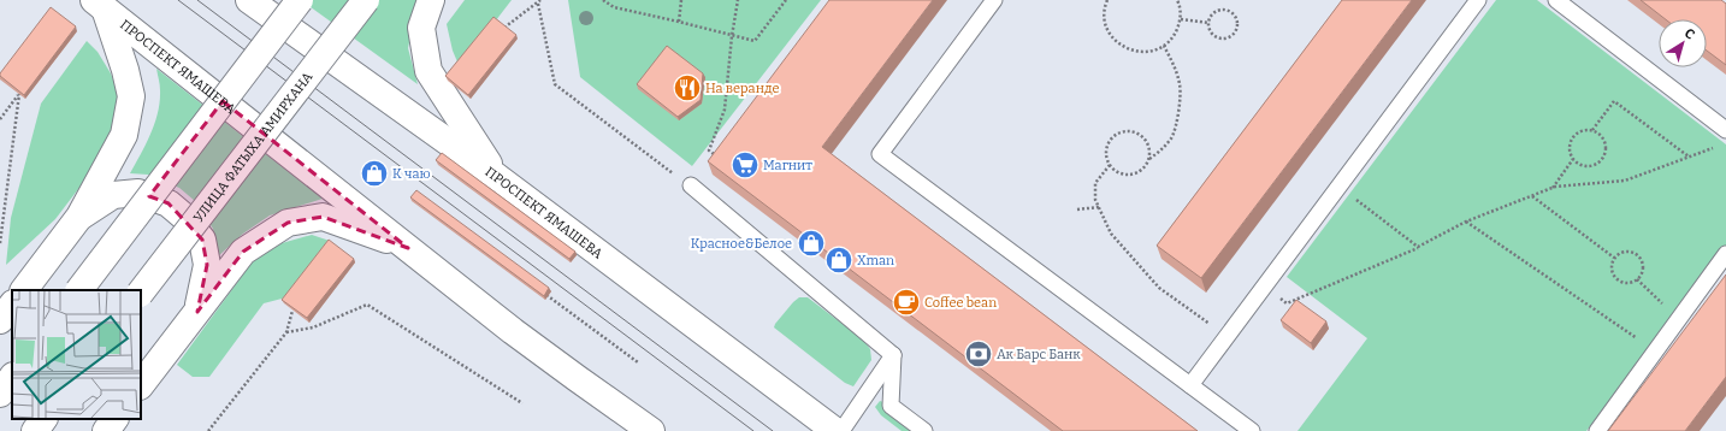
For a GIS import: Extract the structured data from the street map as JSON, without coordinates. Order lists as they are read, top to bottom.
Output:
{
  "streets": {
    "main road": ["ПРОСПЕКТ ЯМАШЕВА", "УЛИЦА ФАТЫХА АМИРХАНА"]
  },
  "places": {
    "restaurant": ["На веранде"],
    "supermarket": ["Магнит"],
    "shop": ["К чаю", "Красное&Белое", "Xman"],
    "cafe": ["Coffee bean"],
    "bank": ["Ак Барс Банк"]
  },
  "north": "top right"
}
